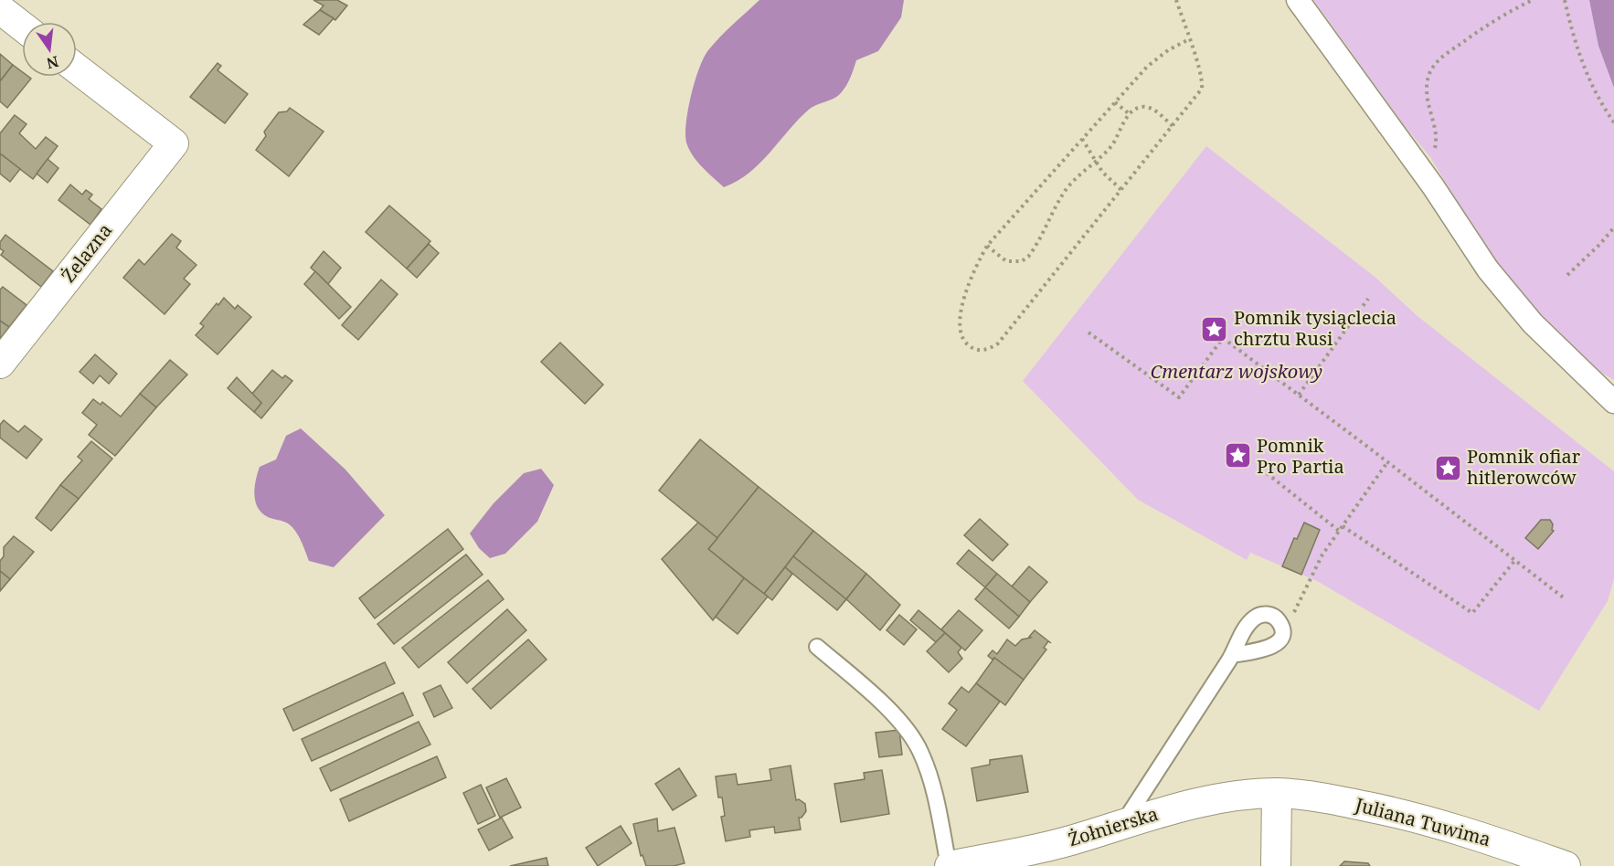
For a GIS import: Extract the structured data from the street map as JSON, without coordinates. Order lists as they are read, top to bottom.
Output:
{
  "streets": {
    "street": ["Żelazna", "Juliana Tuwima", "Żołnierska"]
  },
  "crossings": [
    ["Juliana Tuwima", "Żołnierska"]
  ],
  "parks": ["Cmentarz wojskowy"],
  "places": {
    "place": ["Pomnik tysiąclecia chrztu Rusi", "Pomnik Pro Partia", "Pomnik ofiar hitlerowców"]
  },
  "north": "bottom"
}
